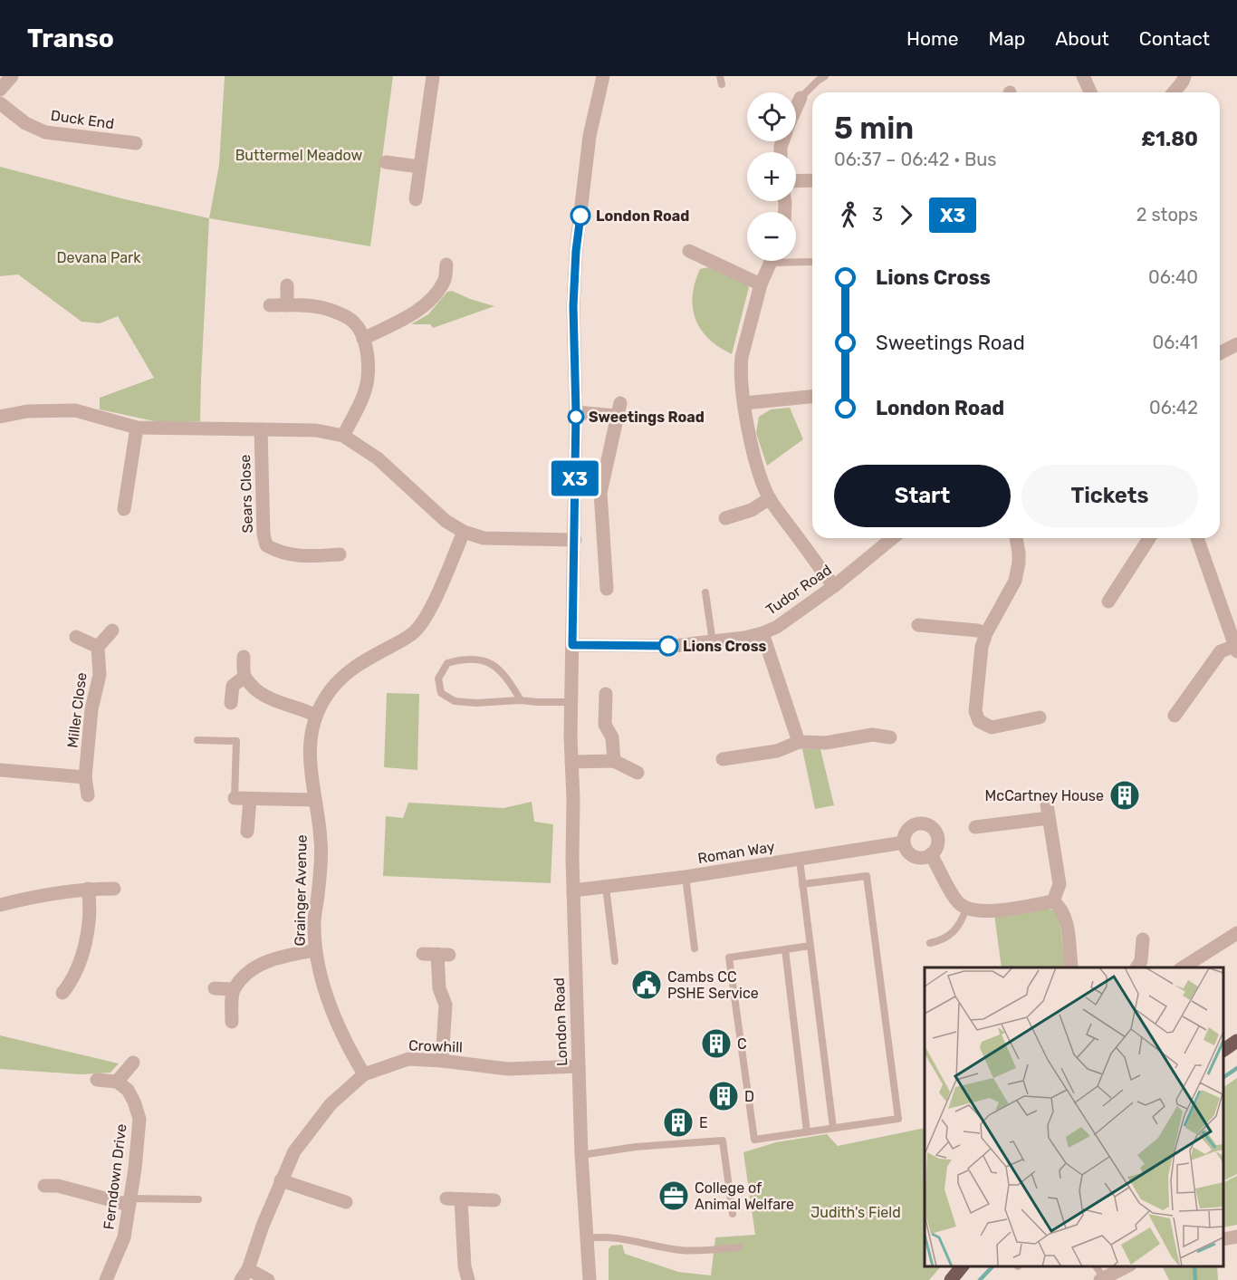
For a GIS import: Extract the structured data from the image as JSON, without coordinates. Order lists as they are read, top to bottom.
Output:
{
  "streets": {
    "street": [
      "Duck End",
      "Sears Close",
      "Tudor Road",
      "Miller Close",
      "Roman Way",
      "Grainger Avenue",
      "London Road",
      "Crowhill",
      "Ferndown Drive"
    ]
  },
  "crossings": [
    ["Tudor Road", "London Road"],
    ["Roman Way", "London Road"],
    ["Grainger Avenue", "Crowhill"],
    ["London Road", "Crowhill"]
  ],
  "parks": ["Buttermel Meadow", "Devana Park", "Judith's Field"],
  "places": {
    "other": ["London Road", "Sweetings Road", "Lions Cross"],
    "building": [
      "McCartney House",
      "C",
      "D",
      "E"
    ],
    "public building": ["Cambs CC PSHE Service"],
    "office": ["College of Animal Welfare"]
  },
  "lines": ["bus line X3"],
  "page": {
    "header": "Transo",
    "nav": [
      "Home",
      "Map",
      "About",
      "Contact"
    ],
    "on_map": "X3",
    "map_buttons": ["+", "−"],
    "heading": ["5 min", "06:37 – 06:42 · Bus", "£1.80"],
    "legs": ["3", "X3", "2 stops"],
    "list": [
      {
        "name": "Lions Cross",
        "value": "06:40"
      },
      {
        "name": "Sweetings Road",
        "value": "06:41"
      },
      {
        "name": "London Road",
        "value": "06:42"
      }
    ],
    "buttons": ["Start", "Tickets"]
  }
}
